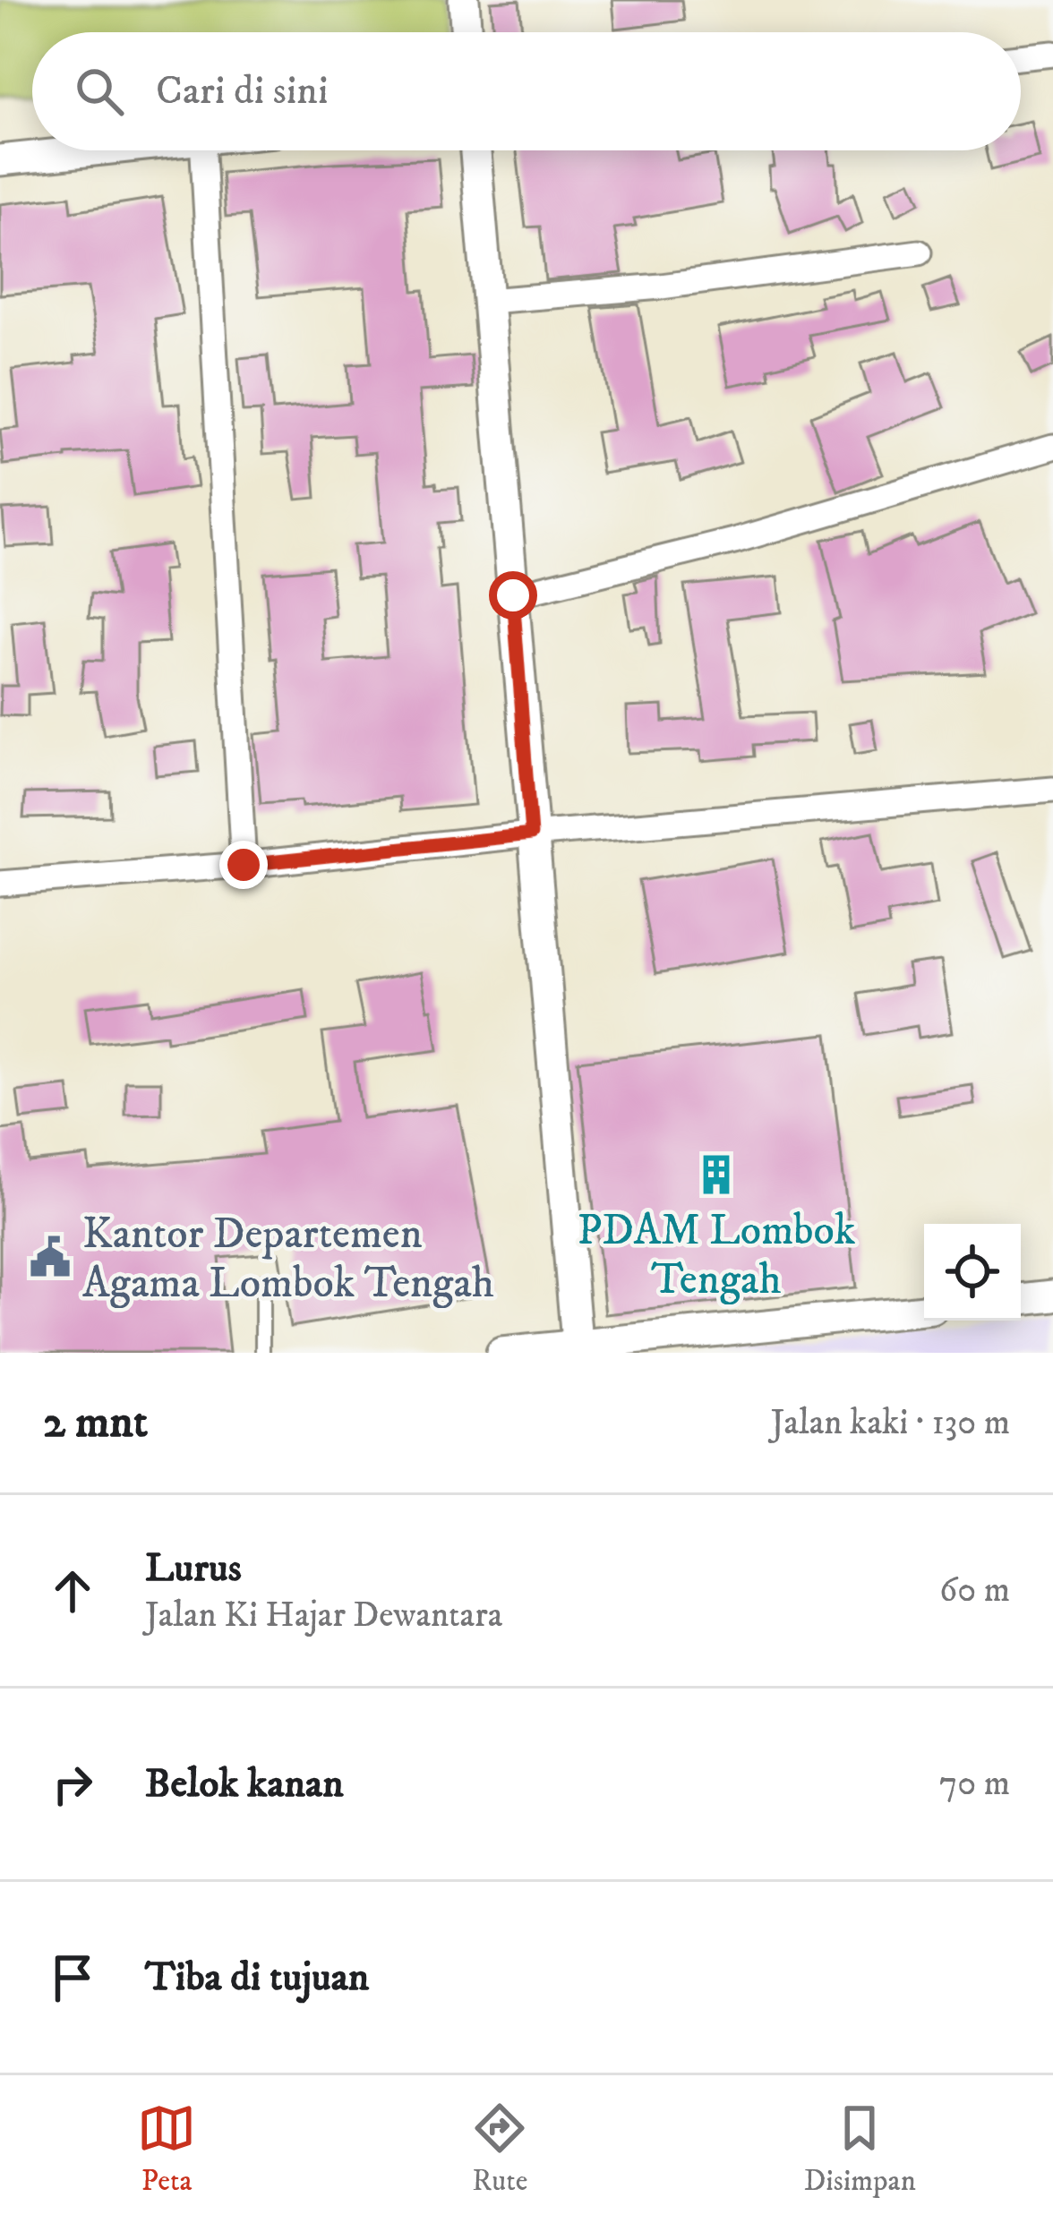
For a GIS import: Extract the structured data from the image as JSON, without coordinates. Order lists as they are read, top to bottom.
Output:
{
  "places": {
    "building": ["PDAM Lombok Tengah"],
    "public building": ["Kantor Departemen Agama Lombok Tengah"]
  },
  "page": {
    "search": "Cari di sini",
    "heading": ["2 mnt", "Jalan kaki · 130 m"],
    "list": [
      ["Lurus", "Jalan Ki Hajar Dewantara", "60 m"],
      ["Belok kanan", "70 m"],
      "Tiba di tujuan"
    ],
    "nav": ["Peta", "Rute", "Disimpan"]
  }
}
